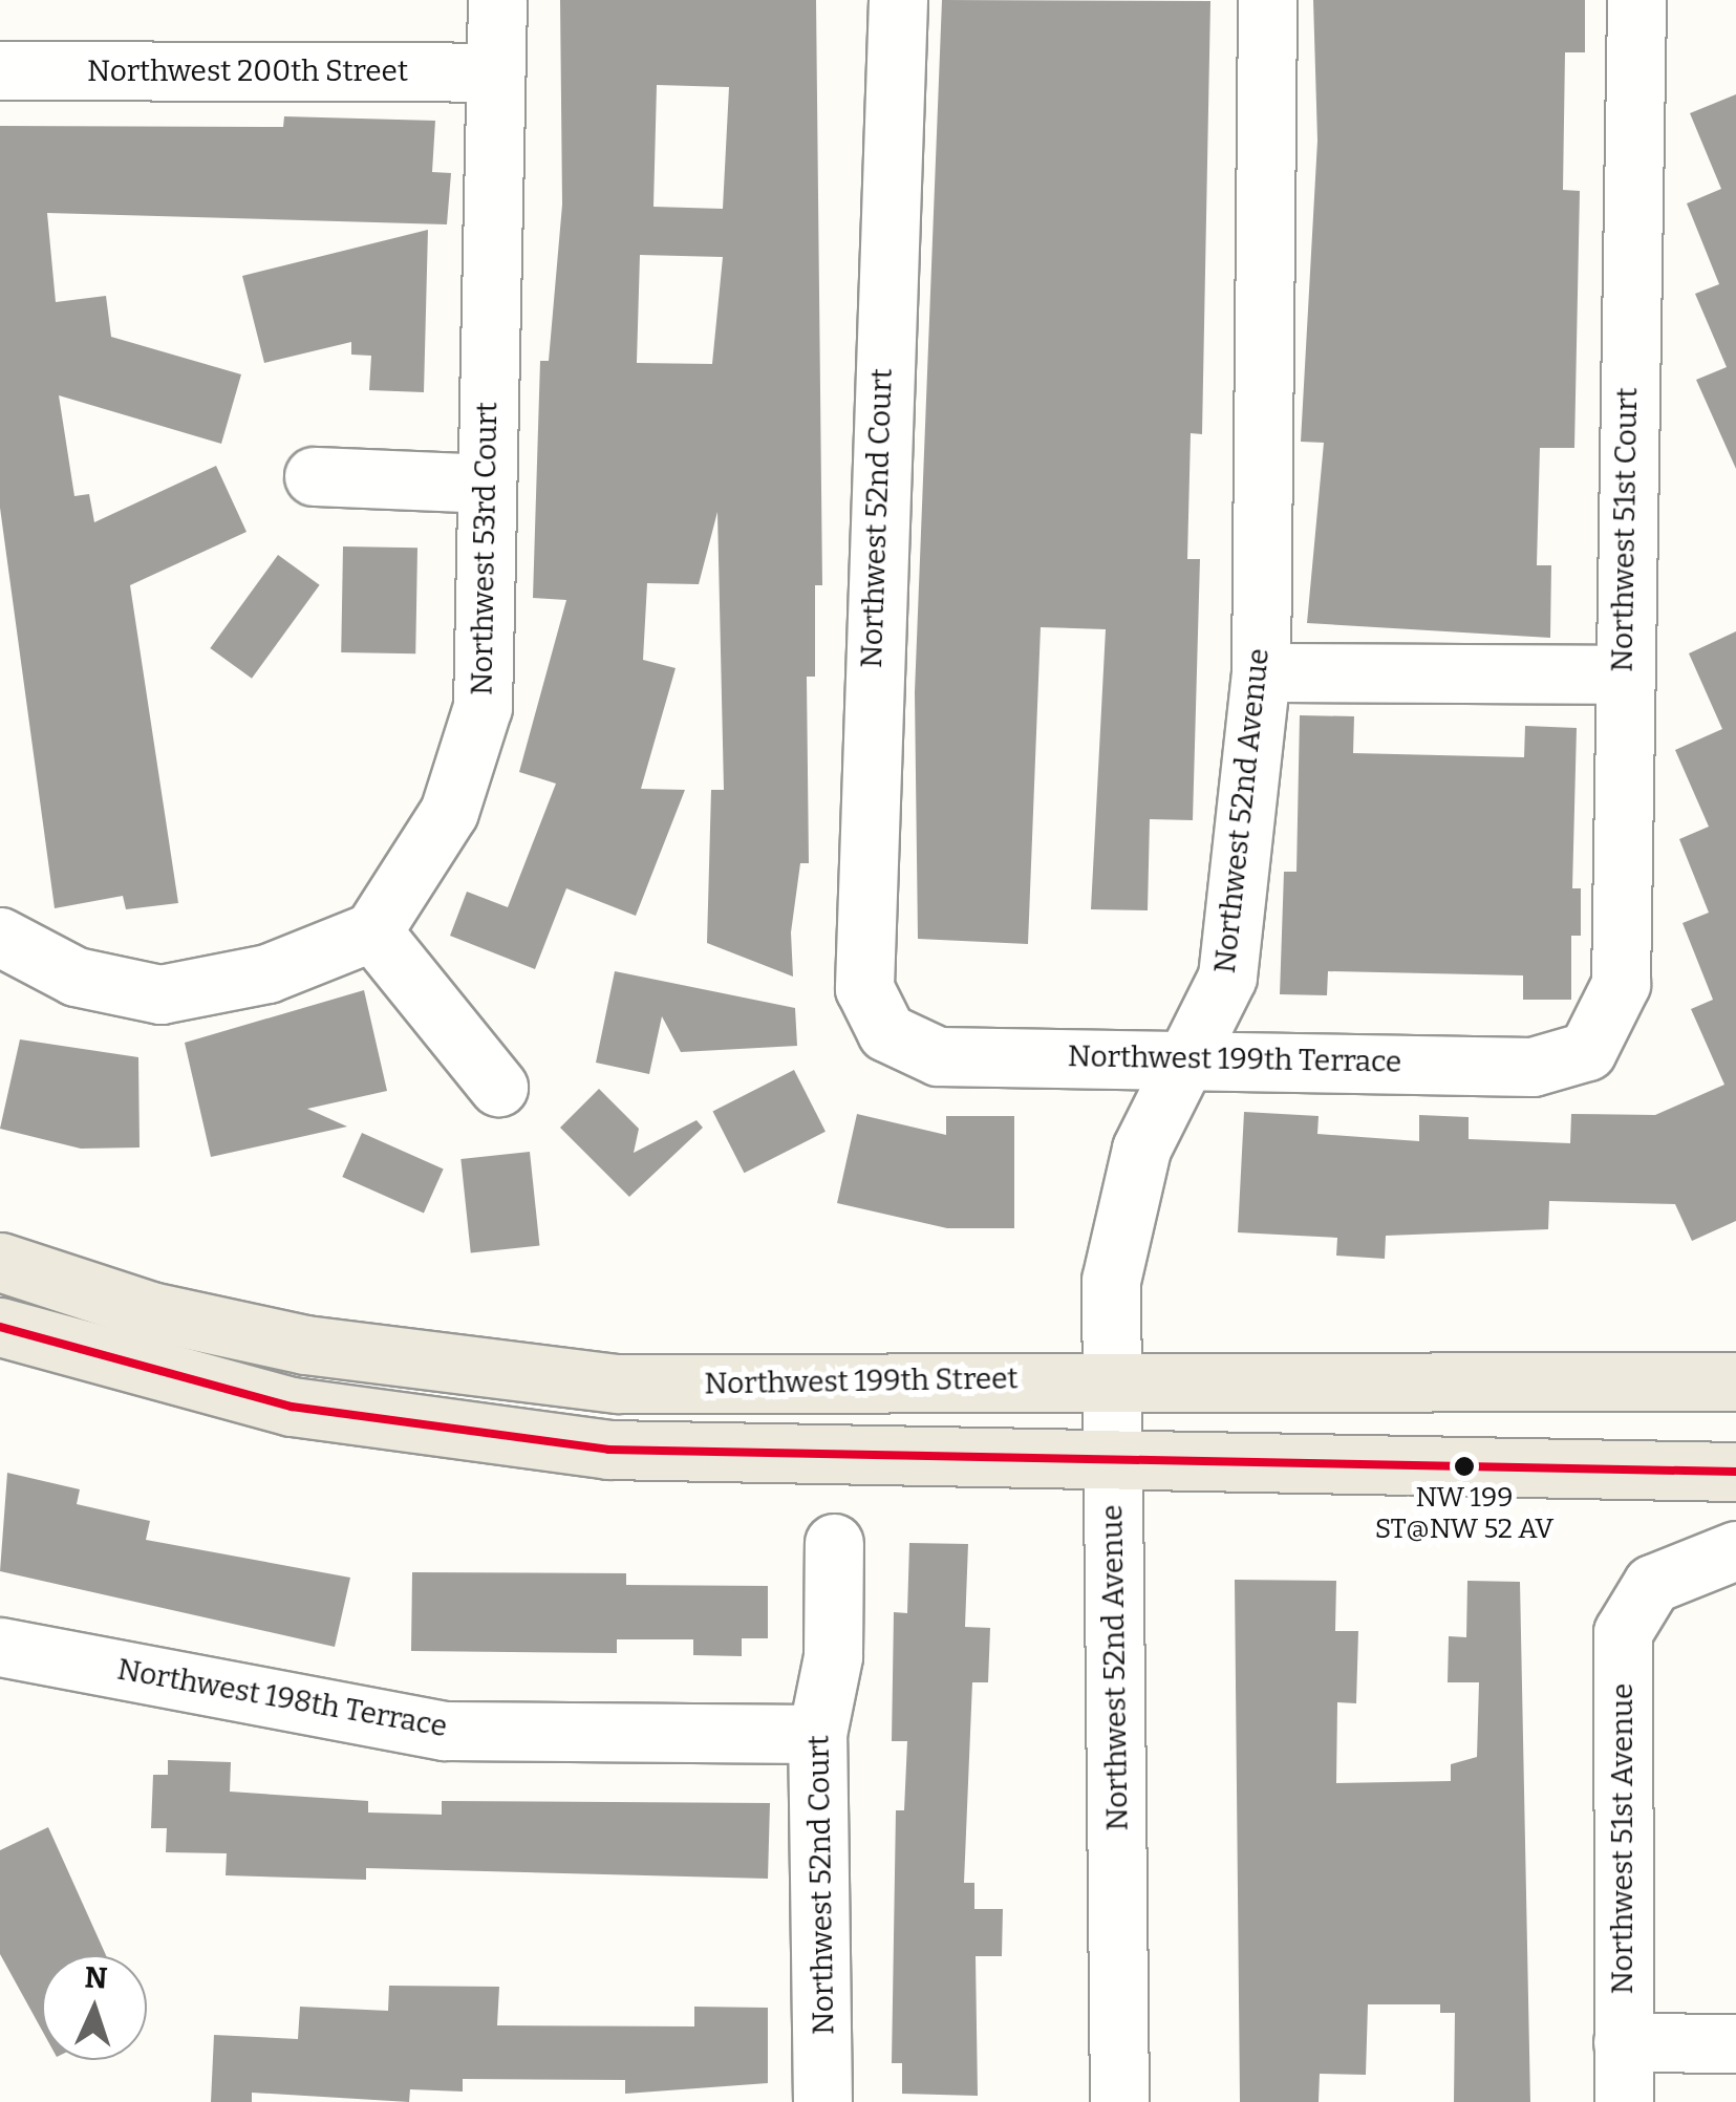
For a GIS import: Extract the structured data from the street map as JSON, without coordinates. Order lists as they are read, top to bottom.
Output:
{
  "streets": {
    "main road": ["Northwest 199th Street"],
    "street": [
      "Northwest 200th Street",
      "Northwest 52nd Court",
      "Northwest 51st Court",
      "Northwest 53rd Court",
      "Northwest 52nd Avenue",
      "Northwest 199th Terrace",
      "Northwest 198th Terrace",
      "Northwest 51st Avenue"
    ]
  },
  "crossings": [
    ["Northwest 200th Street", "Northwest 53rd Court"],
    ["Northwest 52nd Court", "Northwest 199th Terrace"],
    ["Northwest 52nd Court", "Northwest 198th Terrace"],
    ["Northwest 51st Court", "Northwest 199th Terrace"],
    ["Northwest 52nd Avenue", "Northwest 199th Terrace"],
    ["Northwest 52nd Avenue", "Northwest 199th Street"]
  ],
  "places": ["NW 199 ST@NW 52 AV"],
  "north": "top"
}
